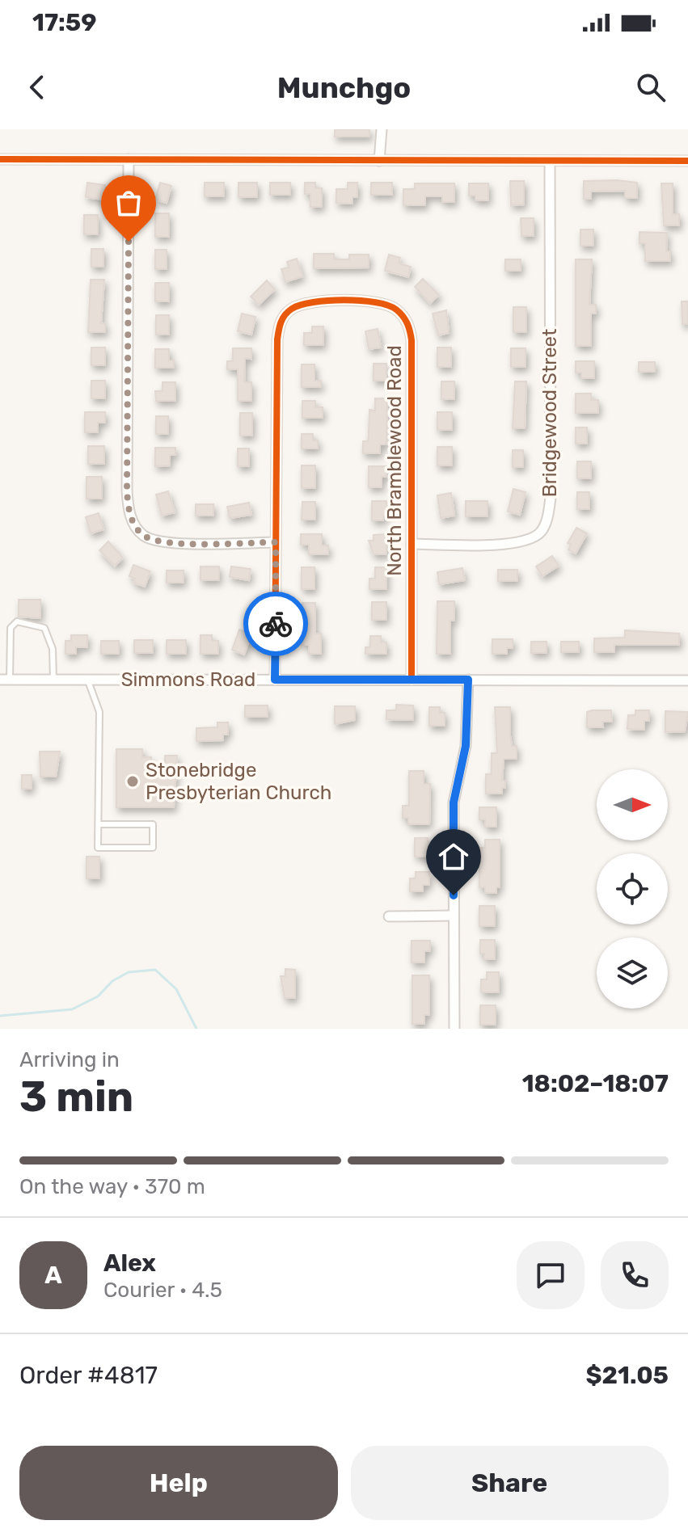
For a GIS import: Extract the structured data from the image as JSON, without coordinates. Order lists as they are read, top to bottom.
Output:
{
  "streets": {
    "street": ["Bridgewood Street", "North Bramblewood Road", "Simmons Road"]
  },
  "crossings": [
    ["Bridgewood Street", "North Bramblewood Road"],
    ["North Bramblewood Road", "Simmons Road"]
  ],
  "places": ["Stonebridge Presbyterian Church"],
  "north": "right",
  "page": {
    "status": "17:59",
    "header": "Munchgo",
    "heading": ["3 min", "Arriving in", "18:02–18:07"],
    "panel": [
      "Alex",
      "Courier · 4.5",
      "Order #4817",
      "$21.05"
    ],
    "bar": "On the way · 370 m",
    "round": "A",
    "buttons": ["Help", "Share"]
  }
}
